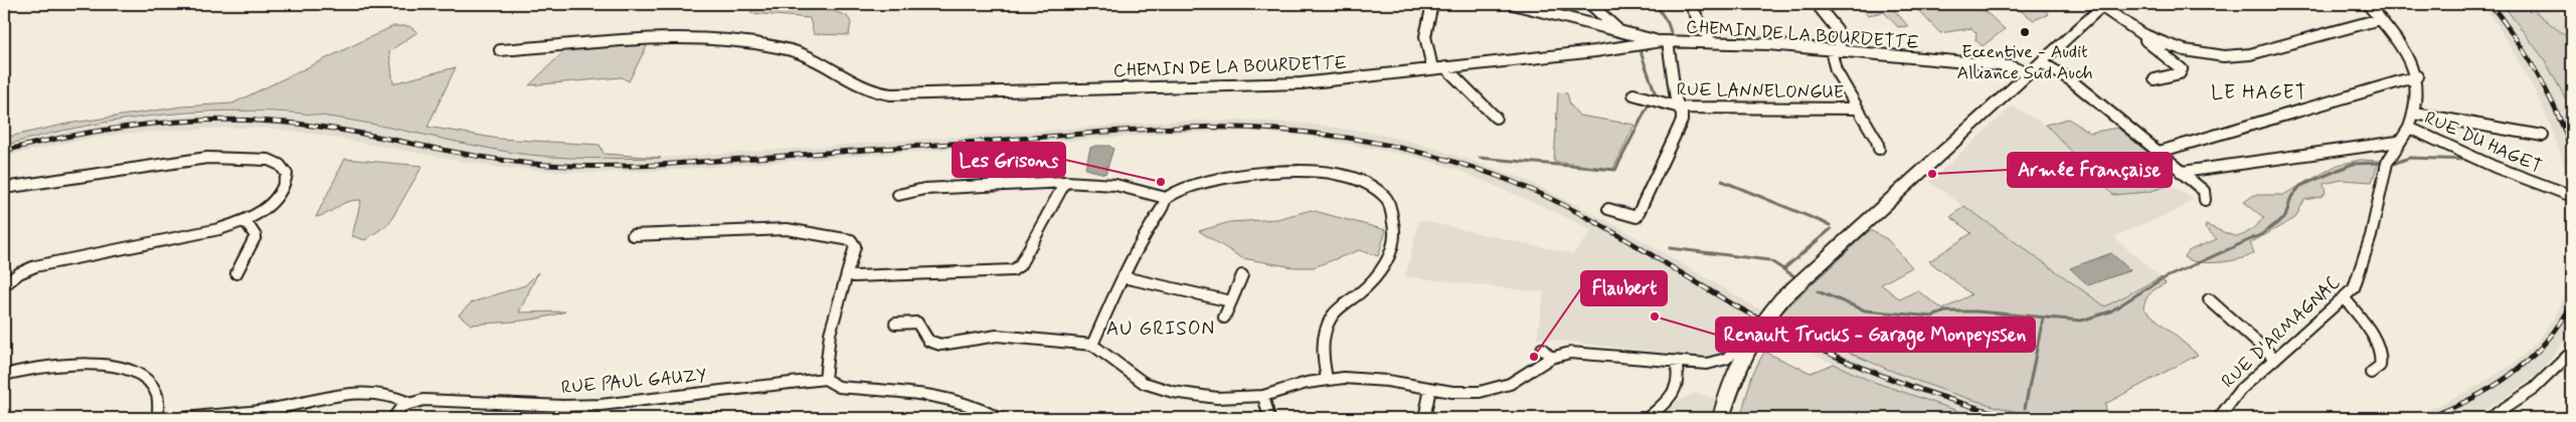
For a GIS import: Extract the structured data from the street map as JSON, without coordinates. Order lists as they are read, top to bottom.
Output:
{
  "streets": {
    "street": [
      "CHEMIN DE LA BOURDETTE",
      "RUE LANNELONGUE",
      "RUE DU HAGET",
      "RUE D'ARMAGNAC",
      "RUE PAUL GAUZY"
    ]
  },
  "crossings": [
    ["CHEMIN DE LA BOURDETTE", "RUE LANNELONGUE"],
    ["RUE DU HAGET", "RUE D'ARMAGNAC"]
  ],
  "districts": ["LE HAGET", "AU GRISON"],
  "places": [
    "Eccentive - Audit Alliance Sud Auch",
    "Armée Française",
    "Les Grisons",
    "Renault Trucks - Garage Monpeyssen",
    "Flaubert"
  ]
}
